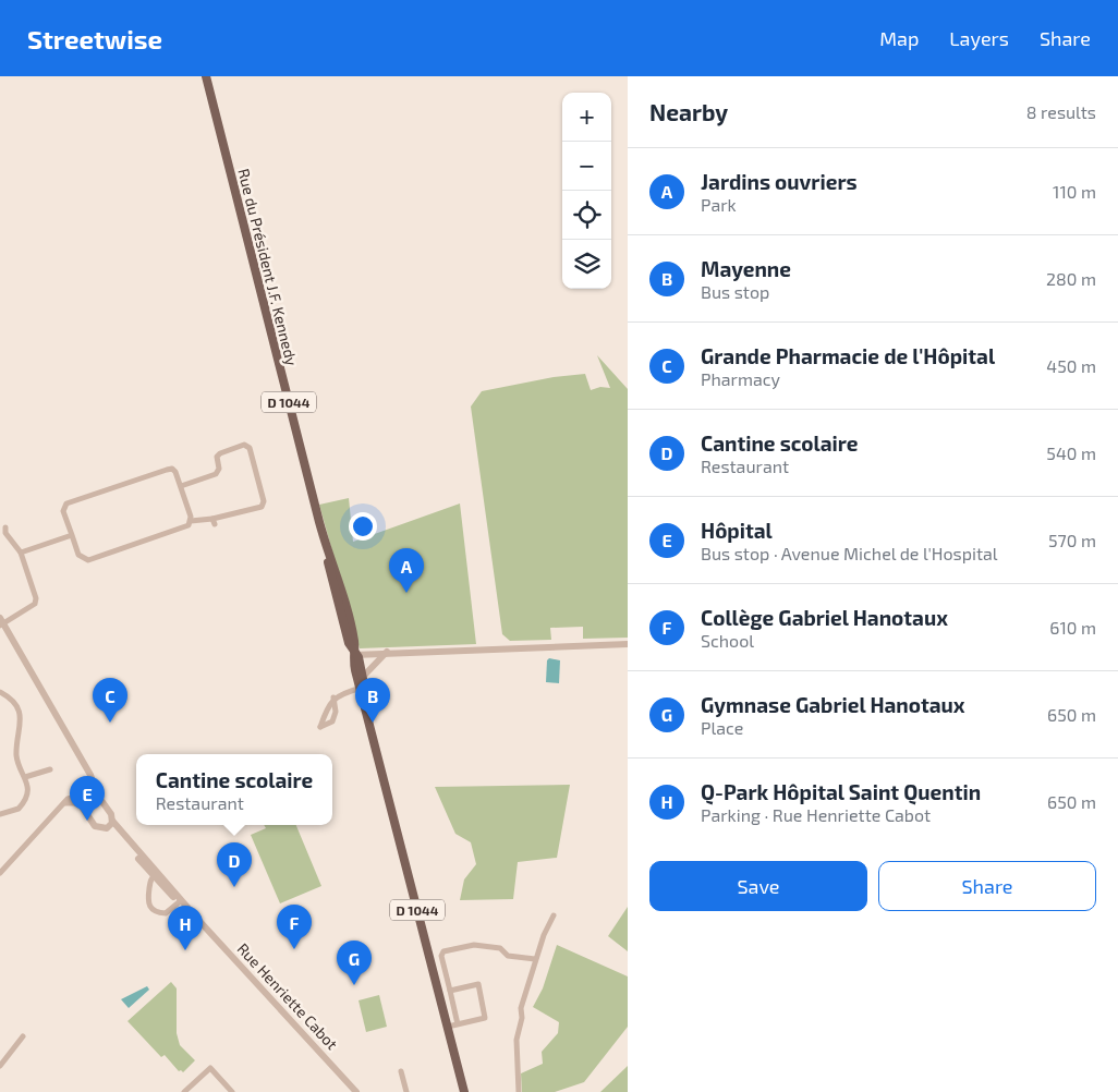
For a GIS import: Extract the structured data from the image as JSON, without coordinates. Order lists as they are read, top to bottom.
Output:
{
  "streets": {
    "main road": ["Rue du Président J.F. Kennedy", "D 1044"],
    "street": ["Rue Henriette Cabot"]
  },
  "page": {
    "header": "Streetwise",
    "nav": ["Map", "Layers", "Share"],
    "heading": ["Nearby", "8 results"],
    "map_buttons": ["+", "−"],
    "list": [
      {
        "mark": "A",
        "name": "Jardins ouvriers",
        "note": "Park",
        "value": "110 m"
      },
      {
        "mark": "B",
        "name": "Mayenne",
        "note": "Bus stop",
        "value": "280 m"
      },
      {
        "mark": "C",
        "name": "Grande Pharmacie de l'Hôpital",
        "note": "Pharmacy",
        "value": "450 m"
      },
      {
        "mark": "D",
        "name": "Cantine scolaire",
        "note": "Restaurant",
        "value": "540 m"
      },
      {
        "mark": "E",
        "name": "Hôpital",
        "note": "Bus stop · Avenue Michel de l'Hospital",
        "value": "570 m"
      },
      {
        "mark": "F",
        "name": "Collège Gabriel Hanotaux",
        "note": "School",
        "value": "610 m"
      },
      {
        "mark": "G",
        "name": "Gymnase Gabriel Hanotaux",
        "note": "Place",
        "value": "650 m"
      },
      {
        "mark": "H",
        "name": "Q-Park Hôpital Saint Quentin",
        "note": "Parking · Rue Henriette Cabot",
        "value": "650 m"
      }
    ],
    "pins": [
      "A",
      "B",
      "C",
      "E",
      "D",
      "F",
      "H",
      "G"
    ],
    "popup": ["Cantine scolaire", "Restaurant"],
    "buttons": ["Save", "Share"]
  }
}
